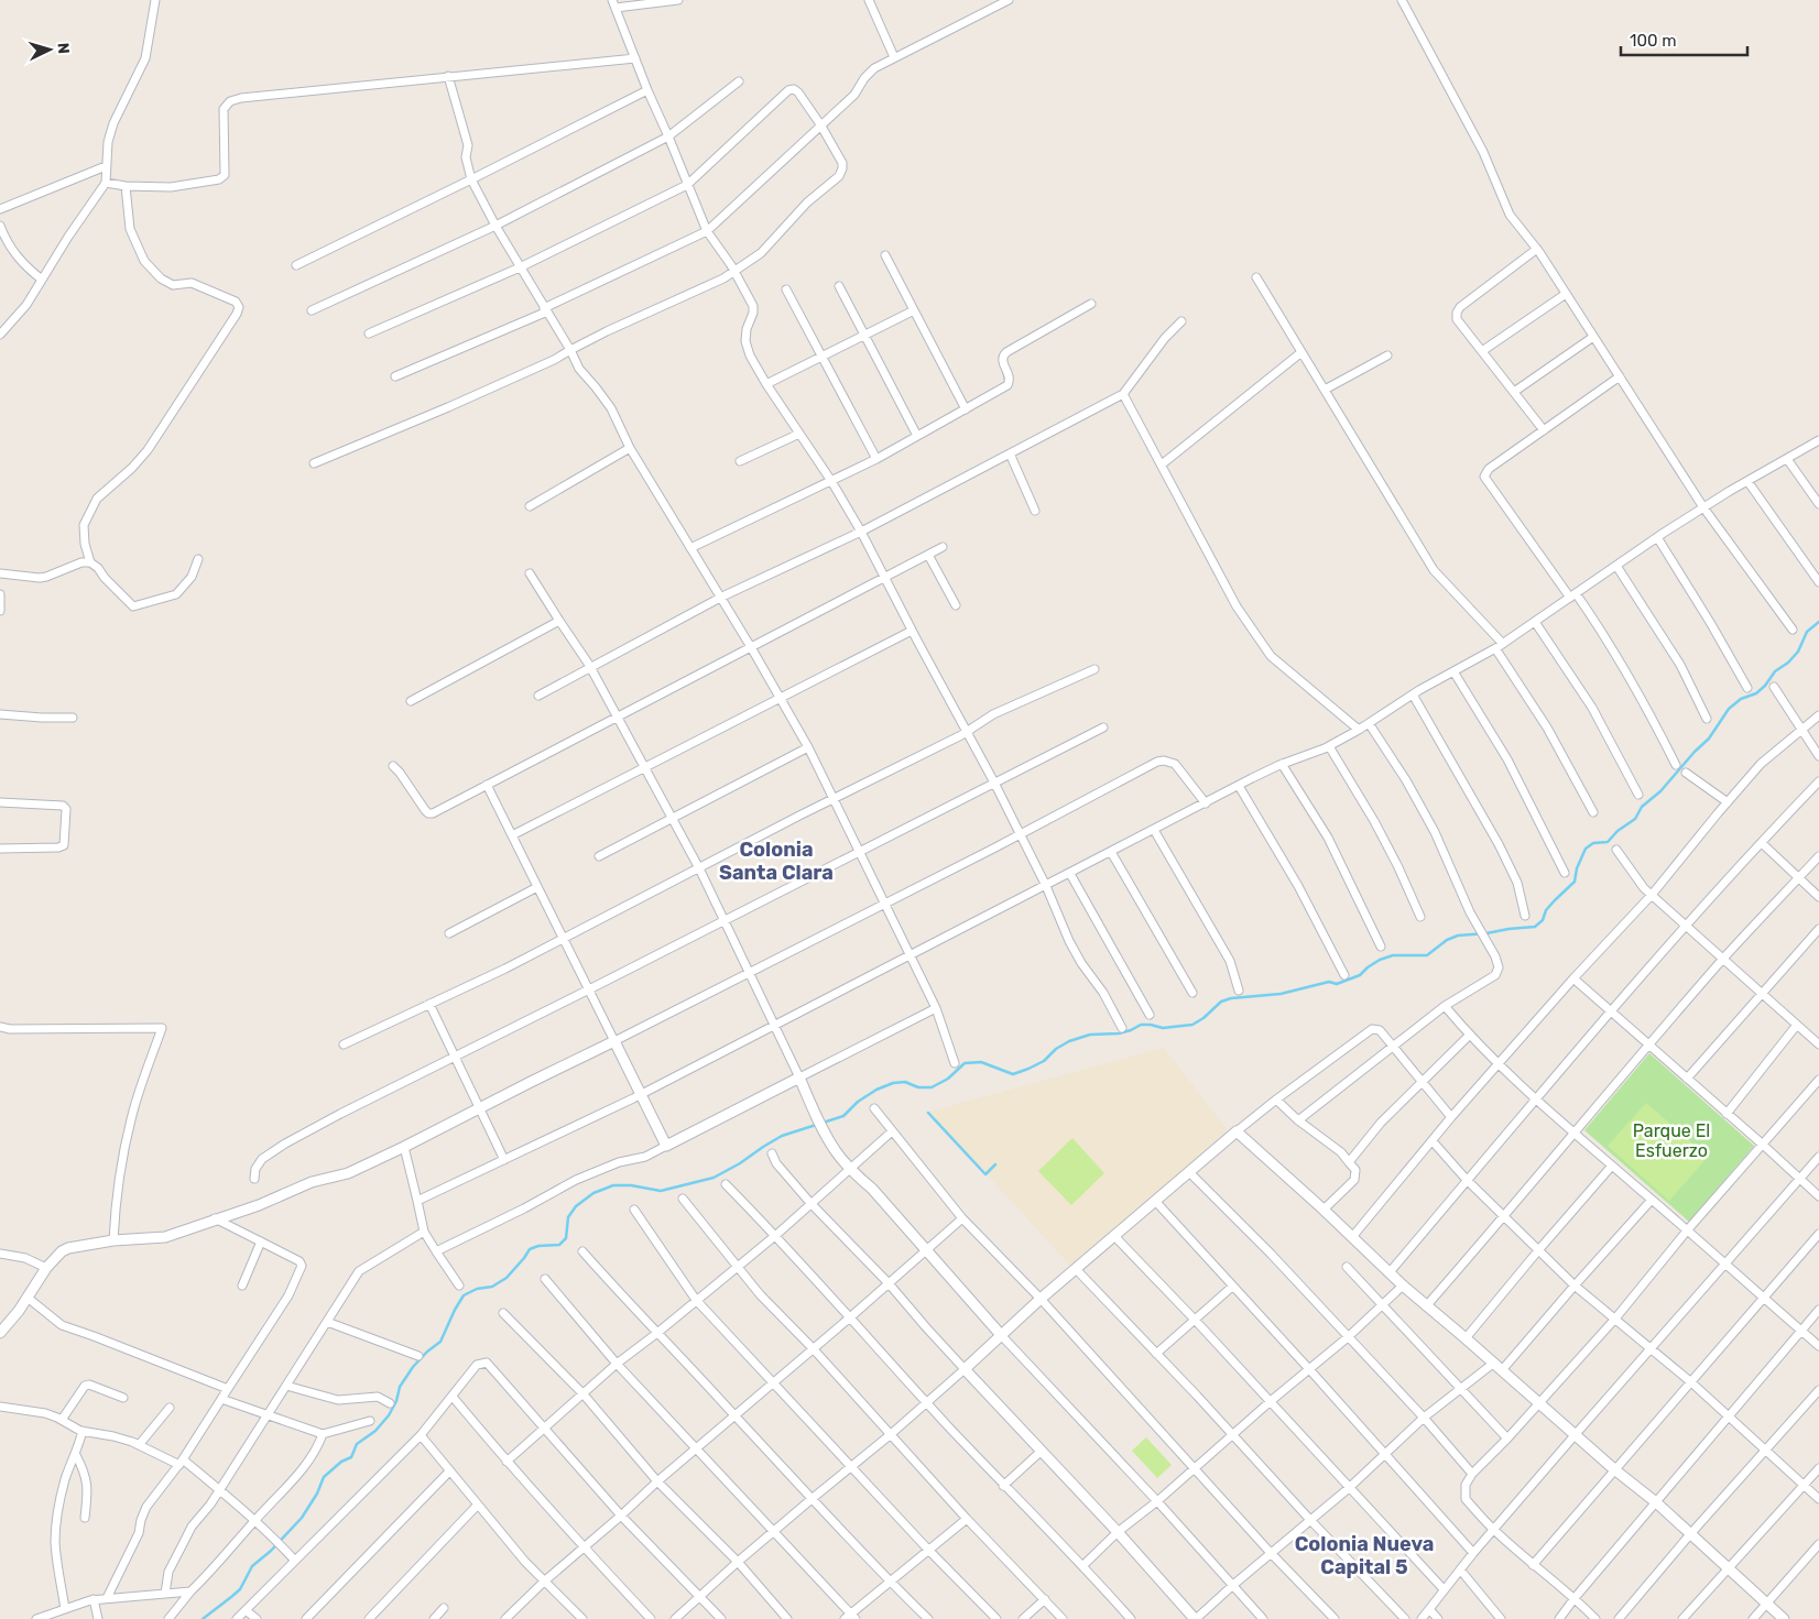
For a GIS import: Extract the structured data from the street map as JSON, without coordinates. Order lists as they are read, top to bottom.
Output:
{
  "districts": ["Colonia Santa Clara", "Colonia Nueva Capital 5"],
  "parks": ["Parque El Esfuerzo"],
  "scale_bar": "100 m",
  "north": "right"
}
